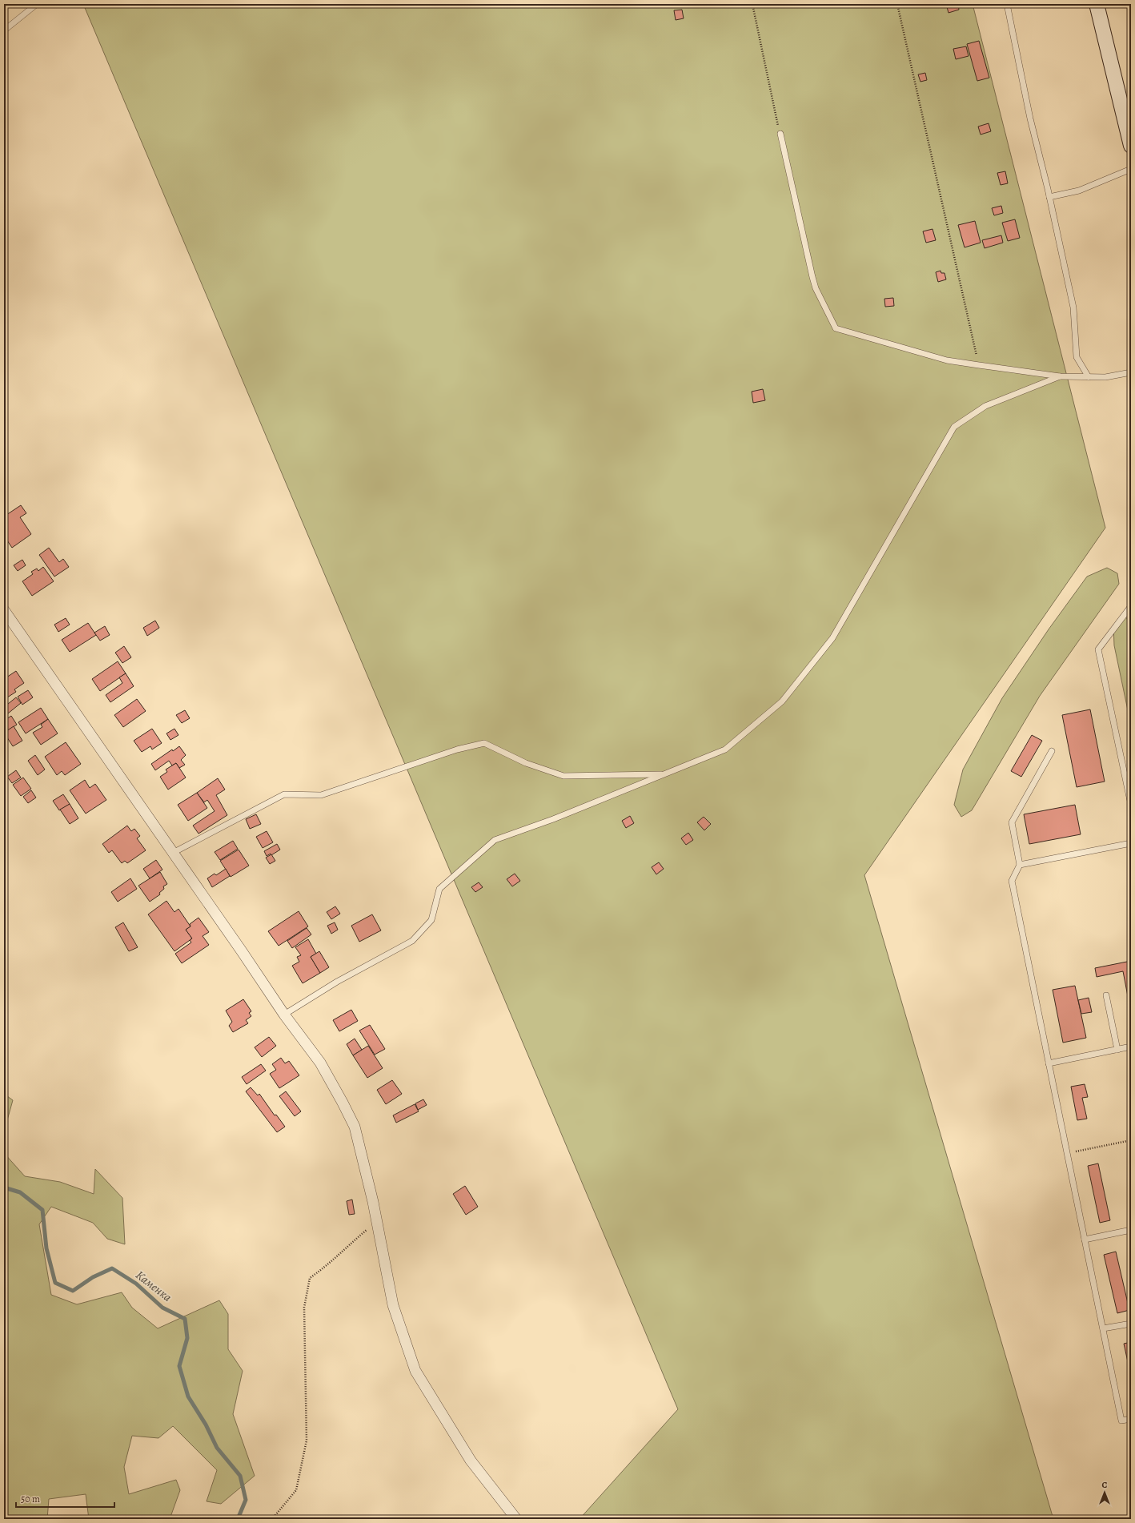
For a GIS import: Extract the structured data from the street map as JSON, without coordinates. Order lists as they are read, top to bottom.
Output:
{
  "water": ["Каменка"],
  "scale_bar": "50 m",
  "north": "top"
}
